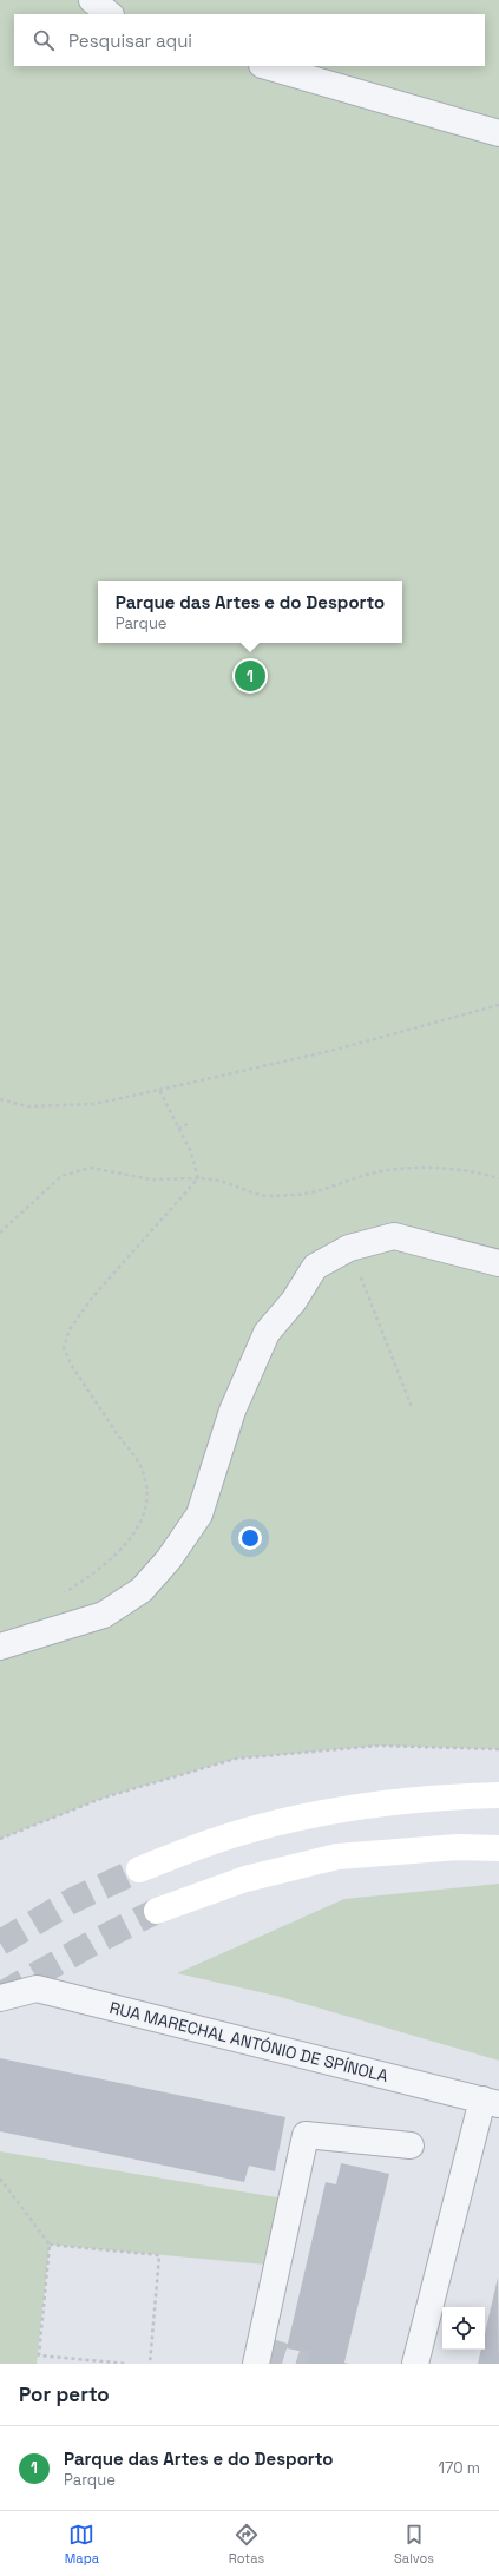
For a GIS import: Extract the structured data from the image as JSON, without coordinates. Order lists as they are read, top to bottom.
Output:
{
  "streets": {
    "street": ["RUA MARECHAL ANTÓNIO DE SPÍNOLA"]
  },
  "page": {
    "search": "Pesquisar aqui",
    "popup": ["Parque das Artes e do Desporto", "Parque"],
    "pins": "1",
    "heading": "Por perto",
    "list": [
      {
        "mark": "1",
        "name": "Parque das Artes e do Desporto",
        "note": "Parque",
        "value": "170 m"
      }
    ],
    "nav": ["Mapa", "Rotas", "Salvos"]
  }
}
